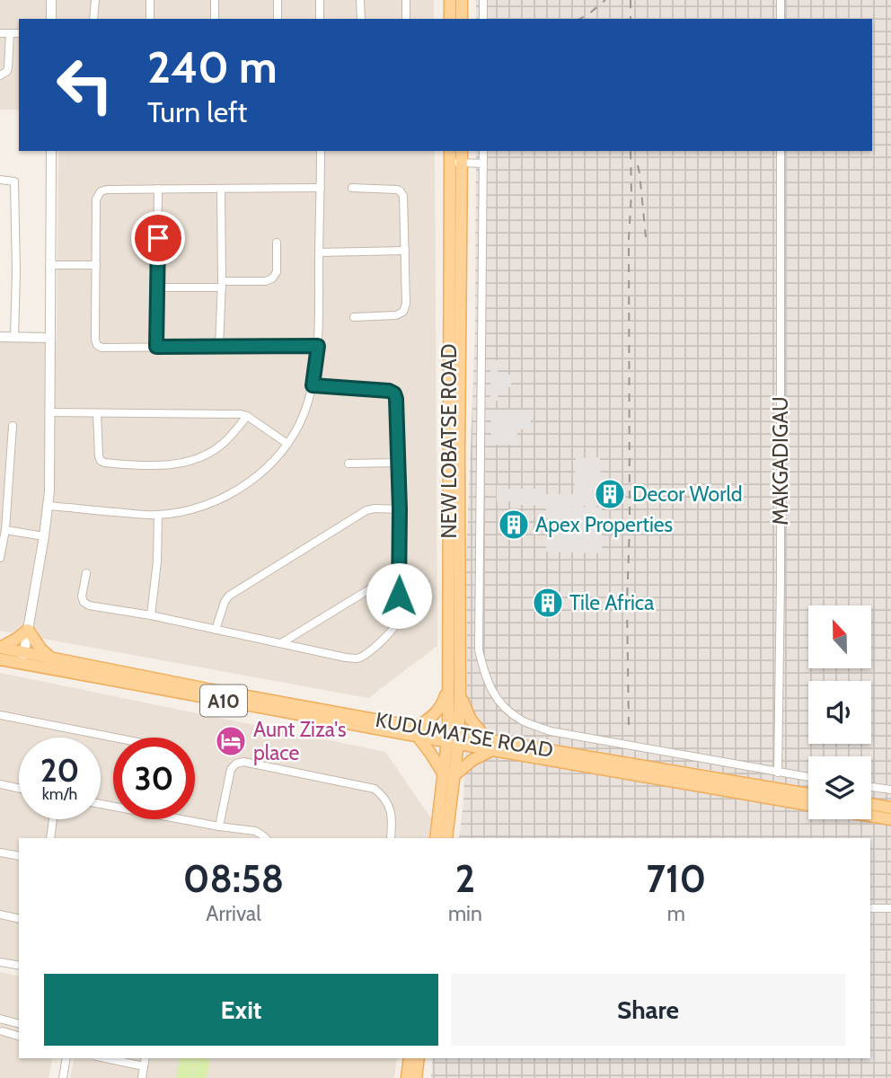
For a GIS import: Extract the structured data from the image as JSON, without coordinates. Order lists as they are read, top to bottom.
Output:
{
  "streets": {
    "main road": ["NEW LOBATSE ROAD", "A10", "KUDUMATSE ROAD"],
    "street": ["MAKGADIGAU"]
  },
  "crossings": [
    ["NEW LOBATSE ROAD", "KUDUMATSE ROAD"]
  ],
  "places": {
    "building": ["Decor World", "Apex Properties", "Tile Africa"],
    "hotel": ["Aunt Ziza's place"]
  },
  "north": "top",
  "page": {
    "turn": ["240 m", "Turn left"],
    "speed": "20 km/h",
    "limit": "30",
    "eta": [
      "08:58",
      "Arrival",
      "2",
      "min",
      "710",
      "m"
    ],
    "buttons": ["Exit", "Share"]
  }
}
